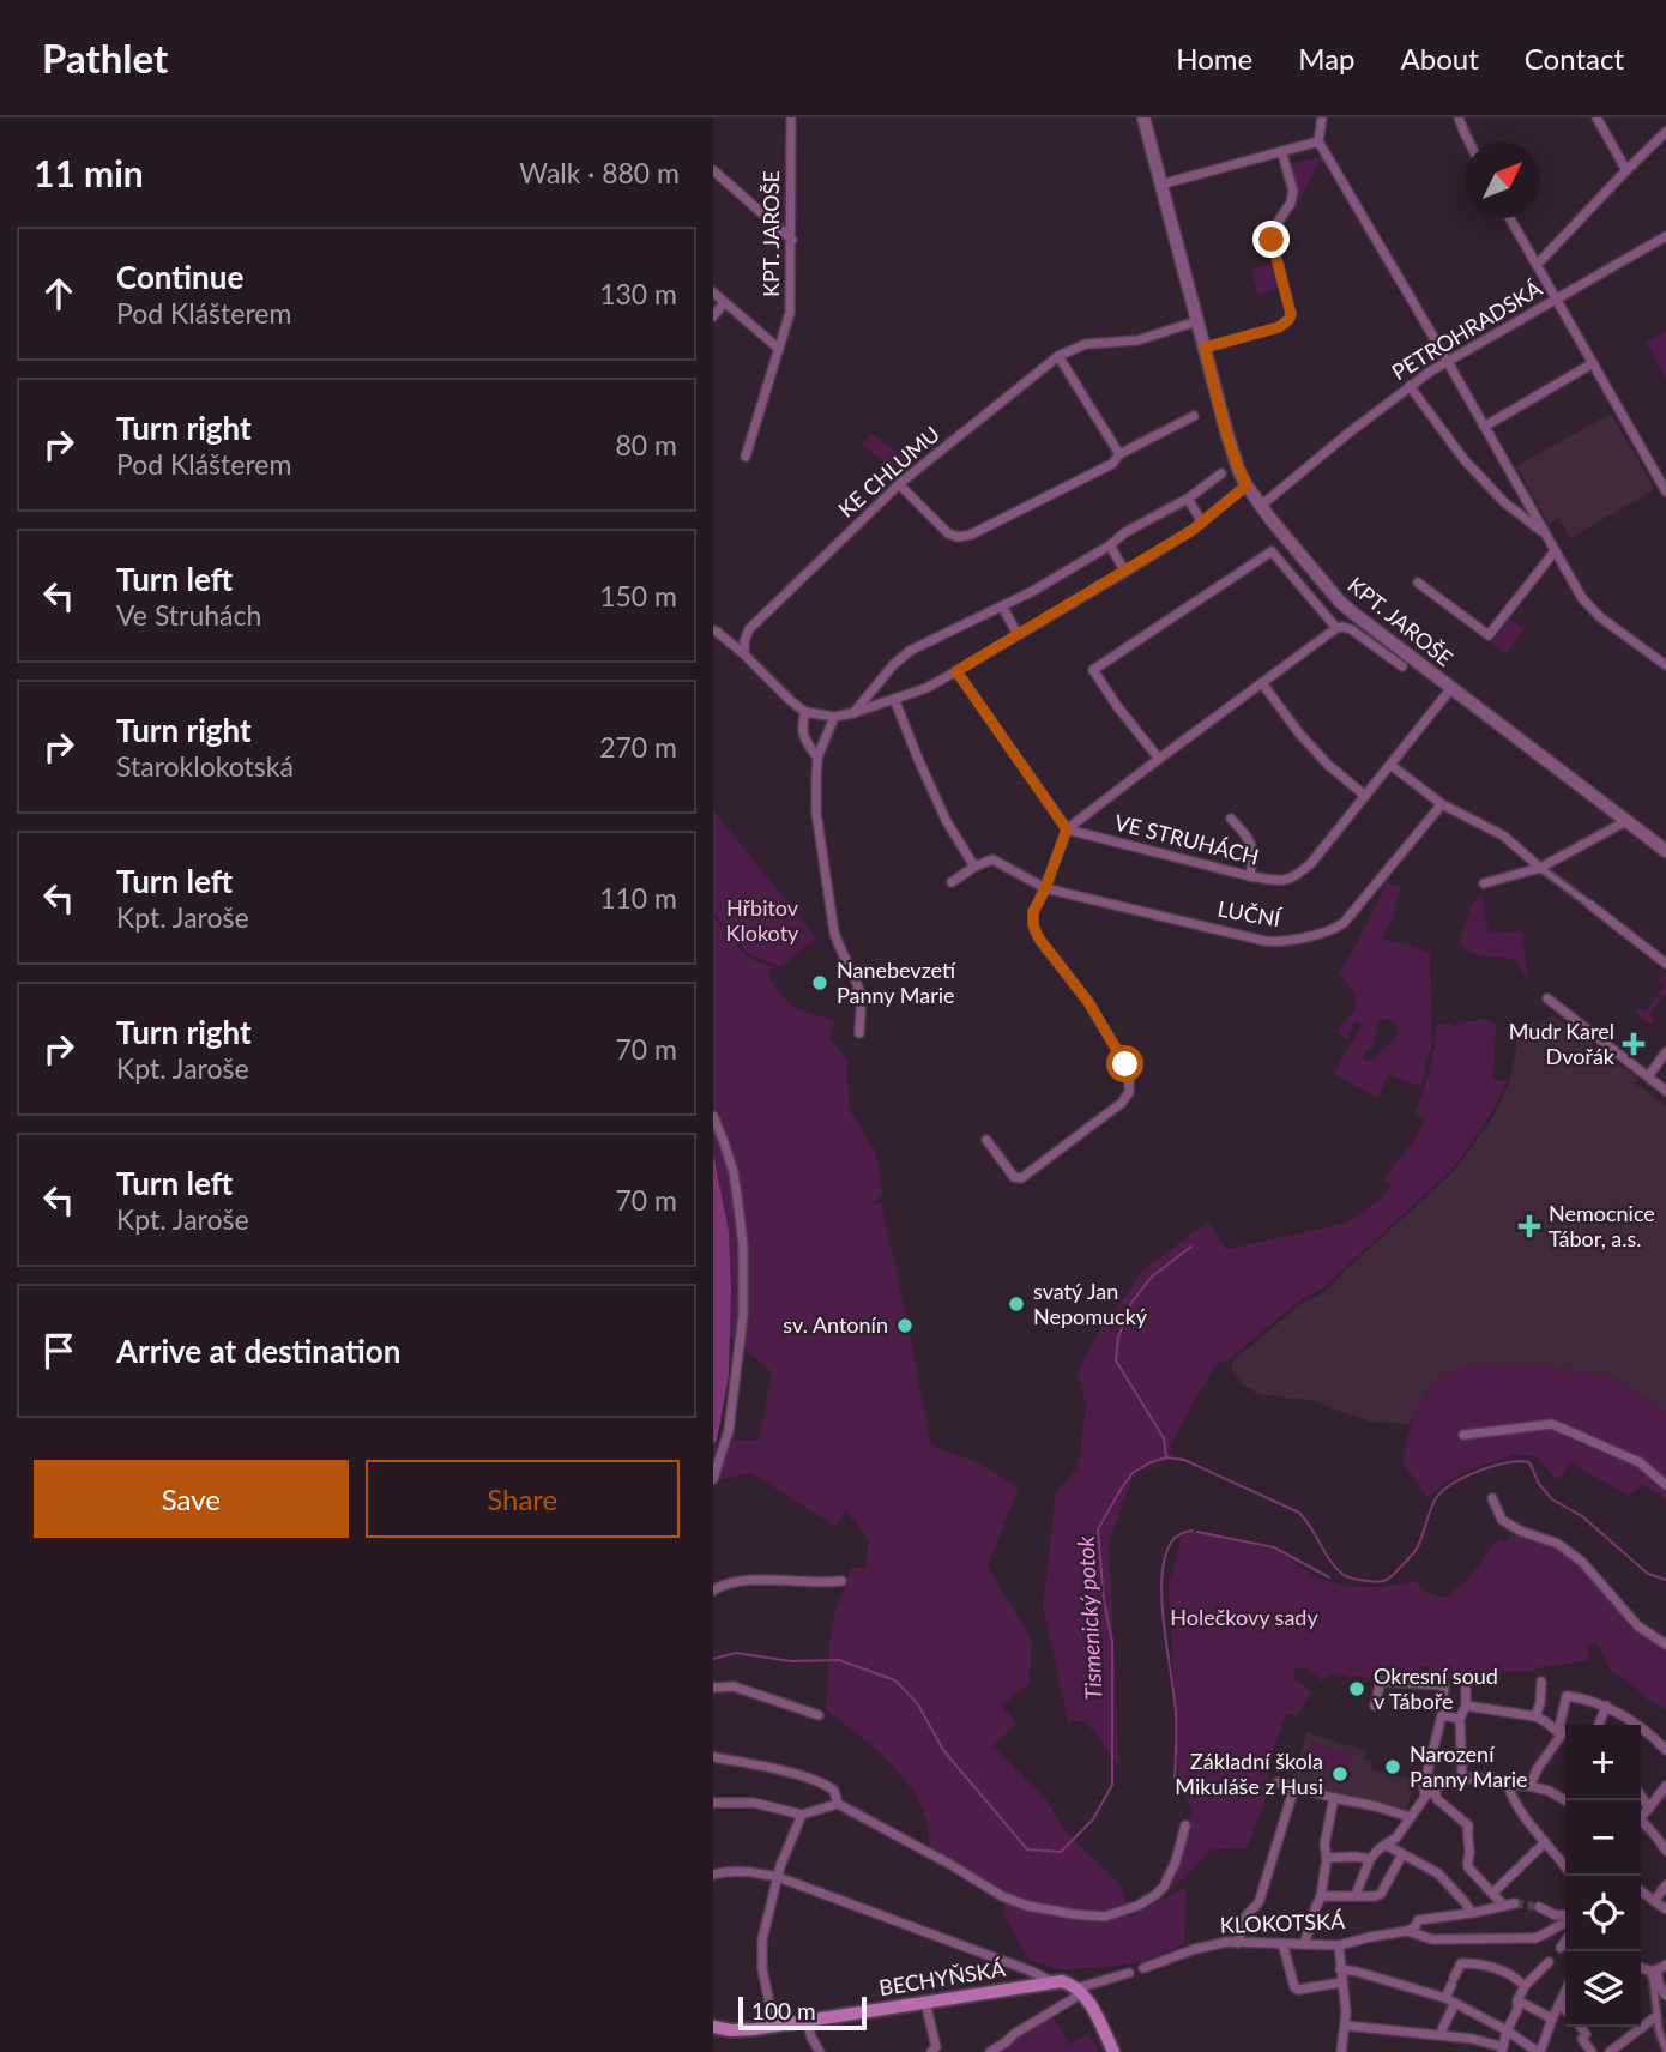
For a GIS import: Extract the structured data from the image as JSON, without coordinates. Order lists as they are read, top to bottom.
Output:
{
  "streets": {
    "main road": ["BECHYŇSKÁ"],
    "street": [
      "KPT. JAROŠE",
      "PETROHRADSKÁ",
      "KE CHLUMU",
      "VE STRUHÁCH",
      "LUČNÍ",
      "KLOKOTSKÁ"
    ]
  },
  "crossings": [
    ["KPT. JAROŠE", "PETROHRADSKÁ"],
    ["KPT. JAROŠE", "KE CHLUMU"],
    ["KPT. JAROŠE", "VE STRUHÁCH"]
  ],
  "water": ["Tismenický potok"],
  "parks": ["Hřbitov Klokoty", "Holečkovy sady"],
  "places": {
    "other": [
      "Nanebevzetí Panny Marie",
      "svatý Jan Nepomucký",
      "sv. Antonín",
      "Okresní soud v Táboře",
      "Narození Panny Marie",
      "Základní škola Mikuláše z Husi"
    ],
    "health": ["Mudr Karel Dvořák", "Nemocnice Tábor, a.s."]
  },
  "scale_bar": "100 m",
  "north": "top right",
  "page": {
    "header": "Pathlet",
    "nav": [
      "Home",
      "Map",
      "About",
      "Contact"
    ],
    "heading": ["11 min", "Walk · 880 m"],
    "list": [
      ["Continue", "Pod Klášterem", "130 m"],
      ["Turn right", "Pod Klášterem", "80 m"],
      ["Turn left", "Ve Struhách", "150 m"],
      ["Turn right", "Staroklokotská", "270 m"],
      ["Turn left", "Kpt. Jaroše", "110 m"],
      ["Turn right", "Kpt. Jaroše", "70 m"],
      ["Turn left", "Kpt. Jaroše", "70 m"],
      "Arrive at destination"
    ],
    "buttons": ["Save", "Share"],
    "map_buttons": ["+", "−"],
    "scale": "100 m"
  }
}
